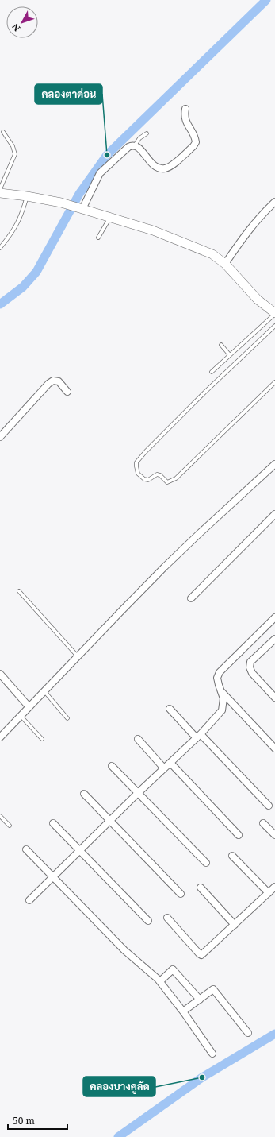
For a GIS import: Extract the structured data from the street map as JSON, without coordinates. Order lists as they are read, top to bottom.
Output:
{
  "places": ["คลองตาด่อน", "คลองบางคูลัด"],
  "scale_bar": "50 m",
  "north": "bottom left"
}
